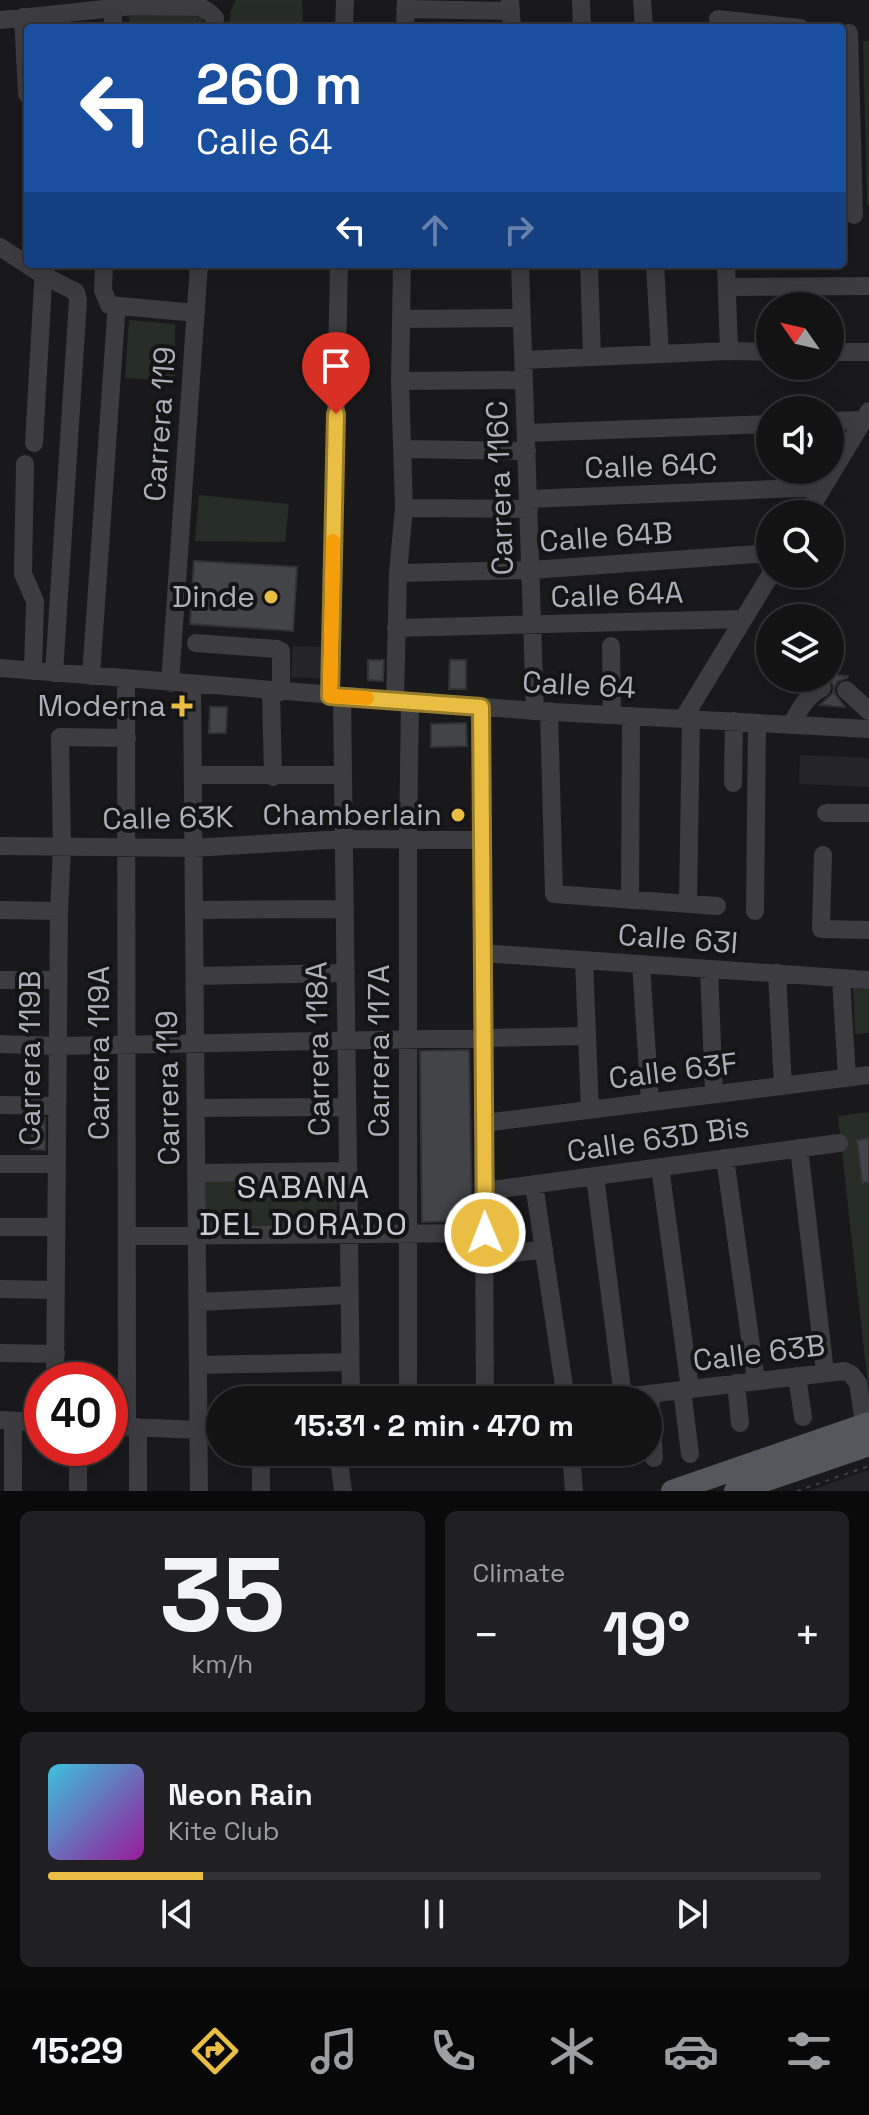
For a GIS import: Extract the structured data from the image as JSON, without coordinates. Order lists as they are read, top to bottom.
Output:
{
  "streets": {
    "street": [
      "Carrera 119",
      "Calle 64C",
      "Carrera 116C",
      "Calle 64B",
      "Calle 64A",
      "Calle 64",
      "Calle 63K",
      "Calle 63I",
      "Carrera 118A",
      "Carrera 117A",
      "Carrera 119A",
      "Carrera 119B",
      "Calle 63F",
      "Calle 63D Bis",
      "Calle 63B"
    ]
  },
  "crossings": [
    ["Carrera 119", "Calle 64"],
    ["Carrera 119", "Calle 63K"],
    ["Calle 64C", "Carrera 116C"],
    ["Calle 64C", "Carrera 117A"],
    ["Carrera 116C", "Calle 64B"],
    ["Carrera 116C", "Calle 64A"],
    ["Carrera 116C", "Calle 64"],
    ["Calle 64B", "Carrera 117A"],
    ["Calle 64A", "Carrera 117A"],
    ["Calle 64", "Carrera 118A"],
    ["Calle 64", "Carrera 117A"],
    ["Calle 64", "Carrera 119A"],
    ["Calle 63K", "Carrera 118A"],
    ["Calle 63K", "Carrera 117A"],
    ["Calle 63K", "Carrera 119A"],
    ["Calle 63K", "Carrera 119B"],
    ["Carrera 119A", "Carrera 119B"]
  ],
  "districts": ["SABANA DEL DORADO"],
  "places": {
    "other": ["Dinde", "Chamberlain"],
    "health": ["Moderna"]
  },
  "north": "top left",
  "page": {
    "turn": ["260 m", "Calle 64"],
    "limit": "40",
    "trip": "15:31 · 2 min · 470 m",
    "tile": [
      ["35", "km/h"],
      "Climate"
    ],
    "heat": ["−", "19°", "+"],
    "song": ["Neon Rain", "Kite Club"],
    "tabs": "15:29"
  }
}
